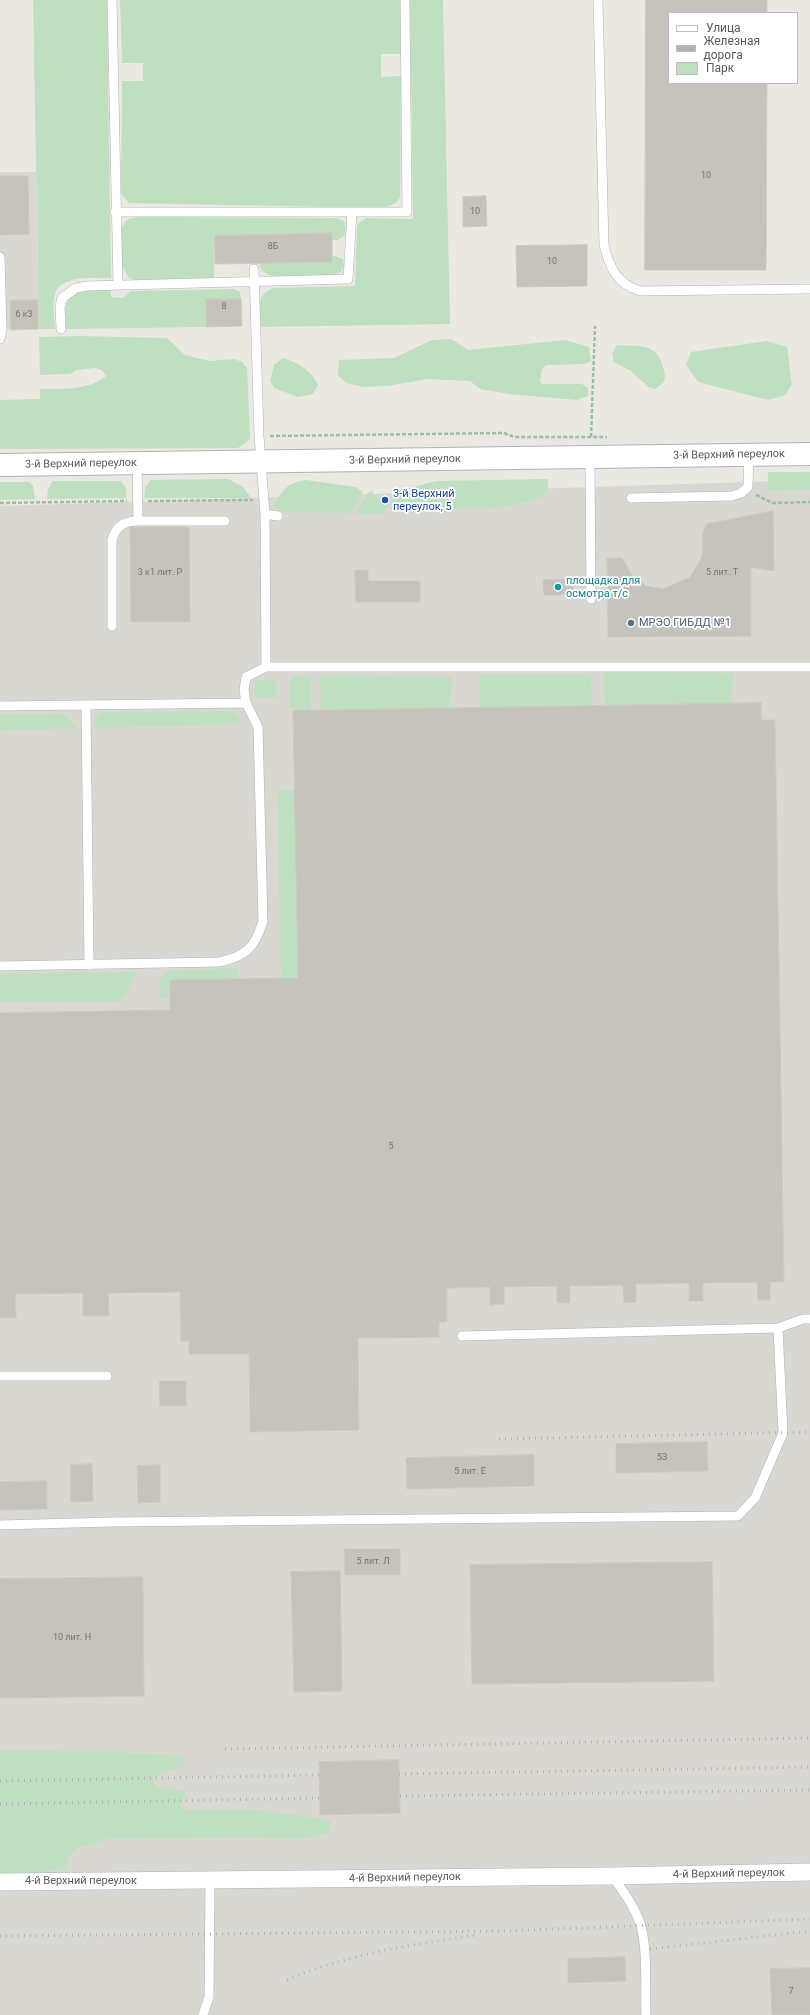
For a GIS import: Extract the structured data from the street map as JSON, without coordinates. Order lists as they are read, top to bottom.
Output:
{
  "streets": {
    "street": ["3-й Верхний переулок", "4-й Верхний переулок"]
  },
  "places": ["3-й Верхний переулок, 5", "площадка для осмотра т/с", "МРЭО ГИБДД №1"],
  "house_numbers": [
    "10",
    "10",
    "8Б",
    "10",
    "8",
    "6 к3",
    "3 к1 лит. Р",
    "5 лит. Т",
    "5",
    "5З",
    "5 лит. Е",
    "5 лит. Л",
    "10 лит. Н",
    "7"
  ],
  "legend": ["Улица", "Железная дорога", "Парк"]
}
